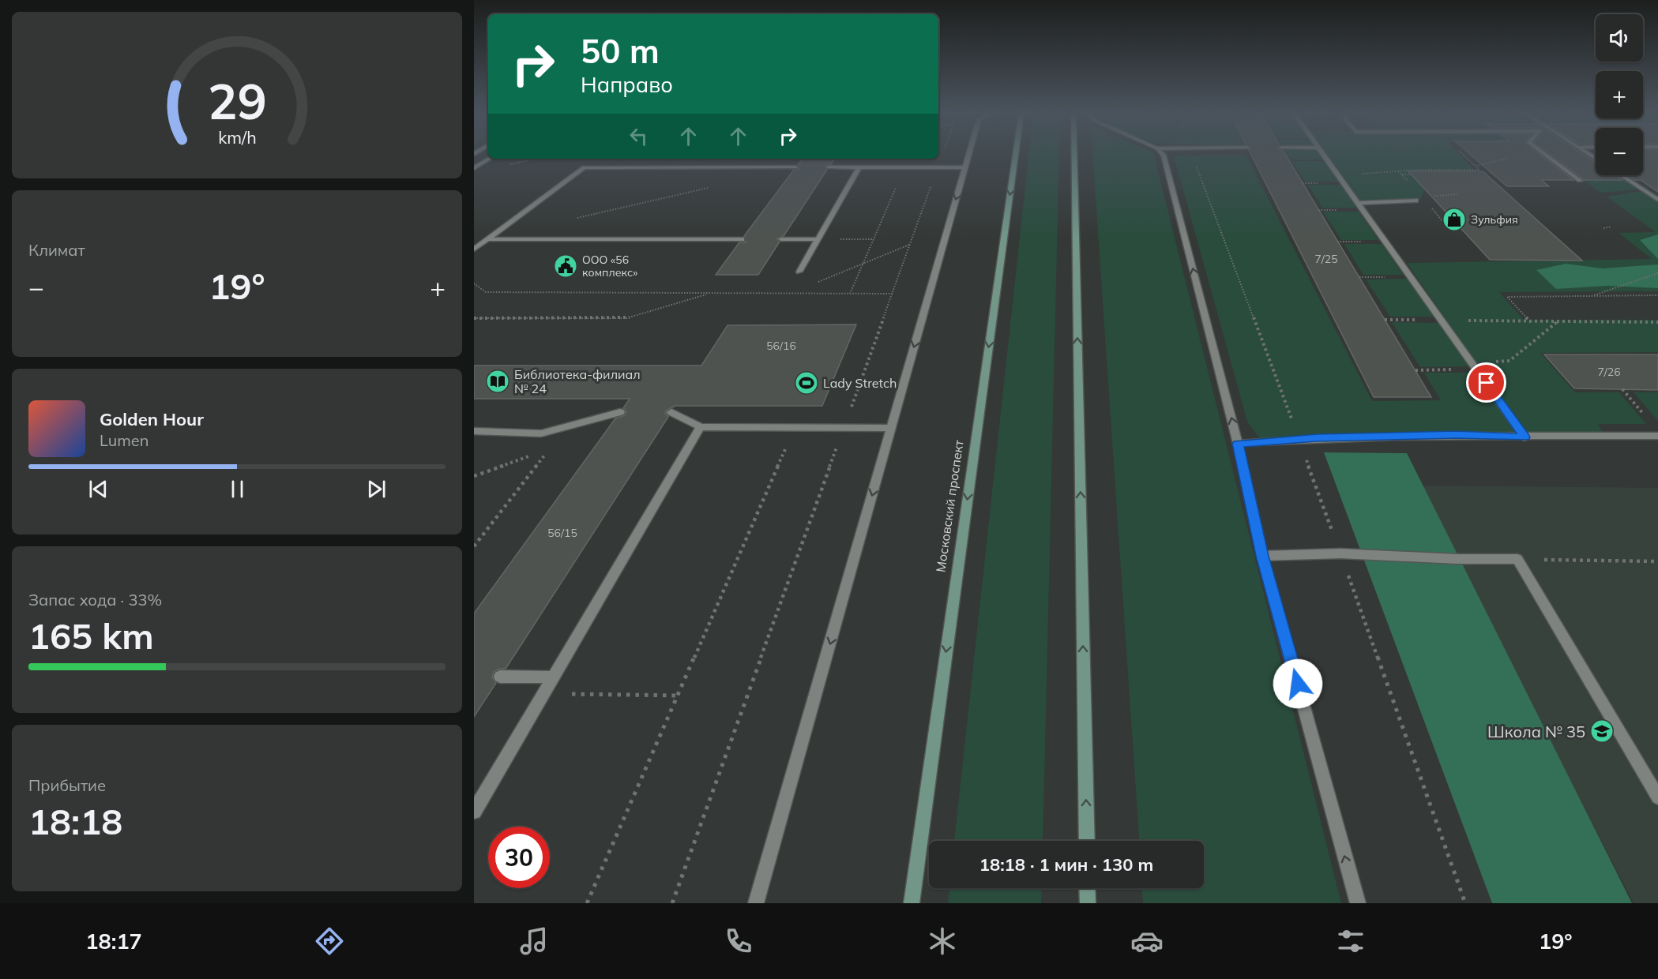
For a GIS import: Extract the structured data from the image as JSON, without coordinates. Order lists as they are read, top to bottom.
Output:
{
  "streets": {
    "main road": ["Московский проспект"]
  },
  "one_way": ["Московский проспект"],
  "places": {
    "shop": ["Зульфия"],
    "public building": ["ООО «56 комплекс»"],
    "library": ["Библиотека-филиал № 24"],
    "sports": ["Lady Stretch"],
    "school or university": ["Школа № 35"]
  },
  "house_numbers": [
    "7/25",
    "56/16",
    "7/26",
    "56/15"
  ],
  "page": {
    "map_buttons": ["+", "−"],
    "turn": ["50 m", "Направо"],
    "tile": [
      "Климат",
      ["Запас хода · 33%", "165 km"],
      ["Прибытие", "18:18"]
    ],
    "heat": ["−", "19°", "+"],
    "song": ["Golden Hour", "Lumen"],
    "limit": "30",
    "trip": "18:18 · 1 мин · 130 m",
    "tabs": ["18:17", "19°"],
    "gauge": ["29", "km/h"]
  }
}
